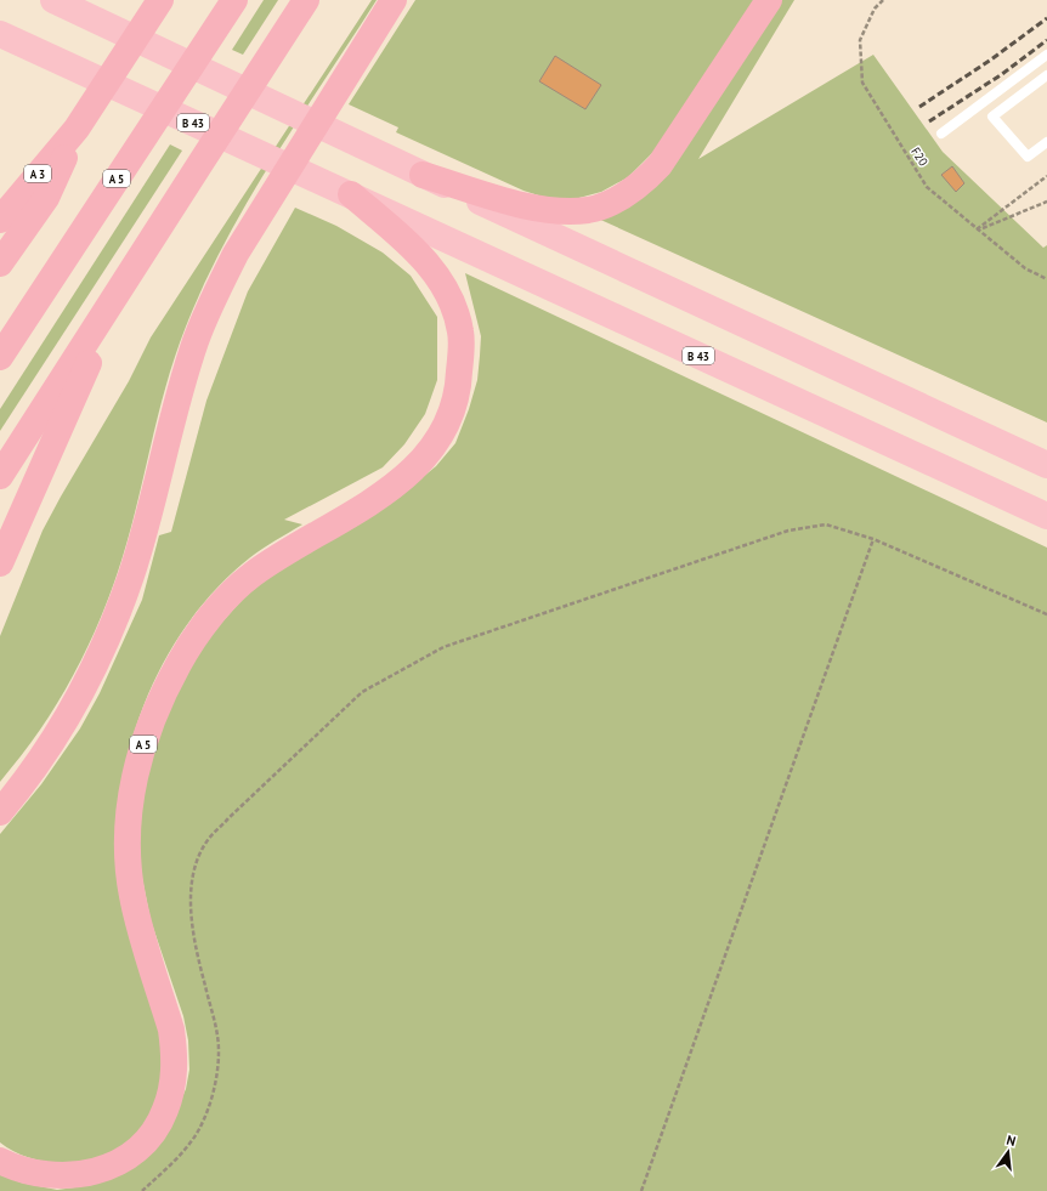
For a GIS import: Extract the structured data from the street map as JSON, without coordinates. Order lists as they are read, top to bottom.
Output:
{
  "streets": {
    "highway": ["B 43", "A 3", "A 5"],
    "path": ["F20"]
  },
  "crossings": [
    ["B 43", "A 5"]
  ],
  "north": "top"
}
